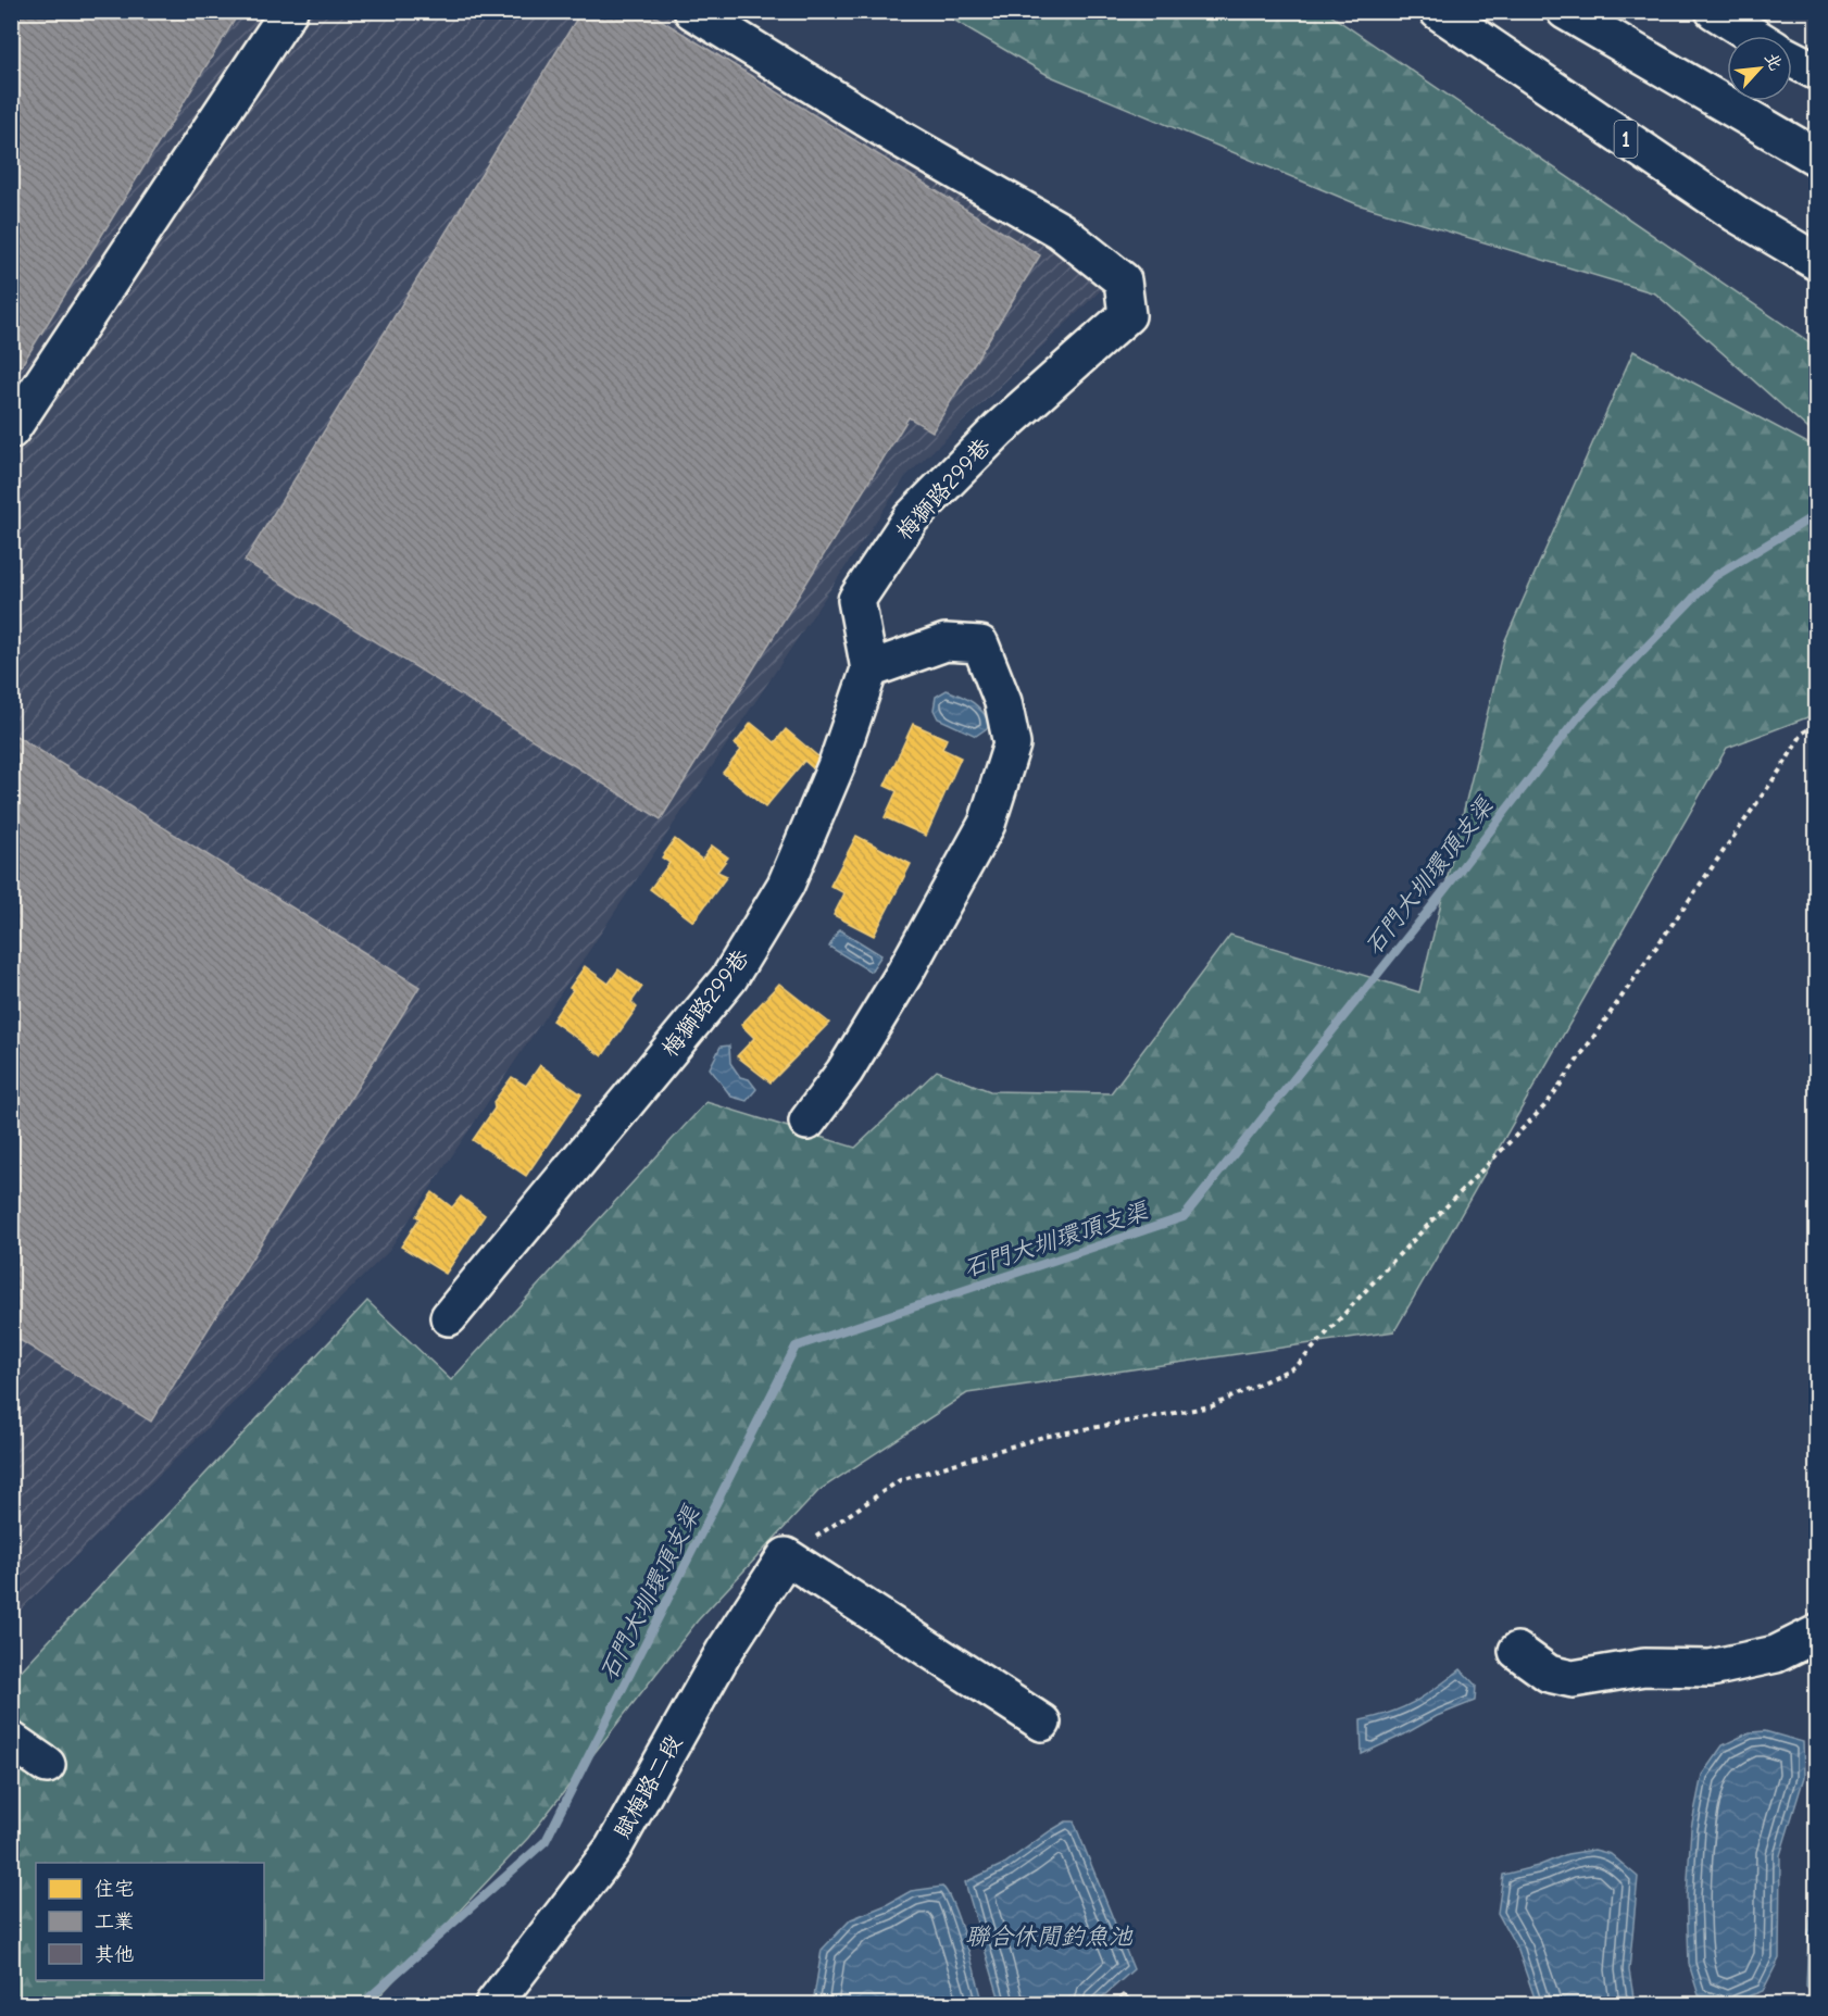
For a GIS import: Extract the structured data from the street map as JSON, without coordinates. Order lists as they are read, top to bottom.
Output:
{
  "streets": {
    "main road": ["1", "梅獅路299巷", "賦梅路二段"]
  },
  "water": ["石門大圳環頂支渠", "聯合休閒釣魚池"],
  "legend": ["住宅", "工業", "其他"],
  "north": "top right"
}
